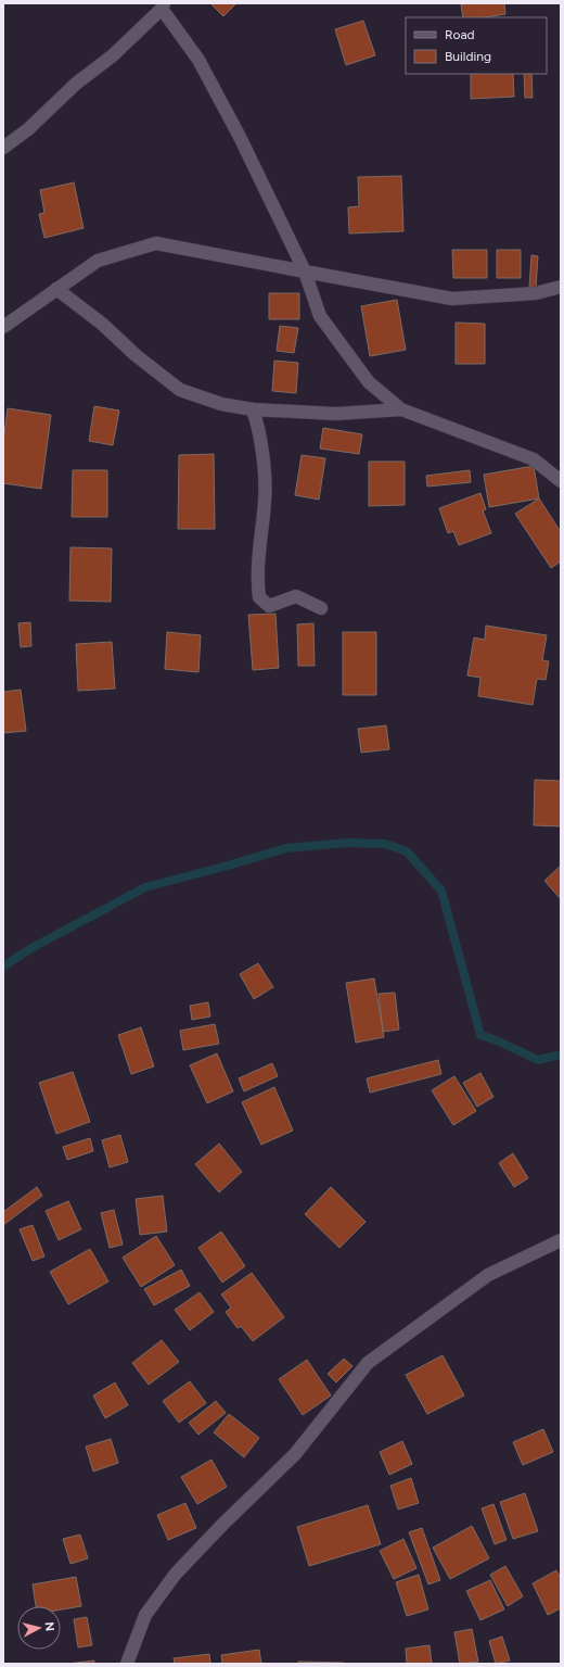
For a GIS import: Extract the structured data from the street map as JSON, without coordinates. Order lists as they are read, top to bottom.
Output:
{
  "legend": ["Road", "Building"],
  "north": "right"
}
